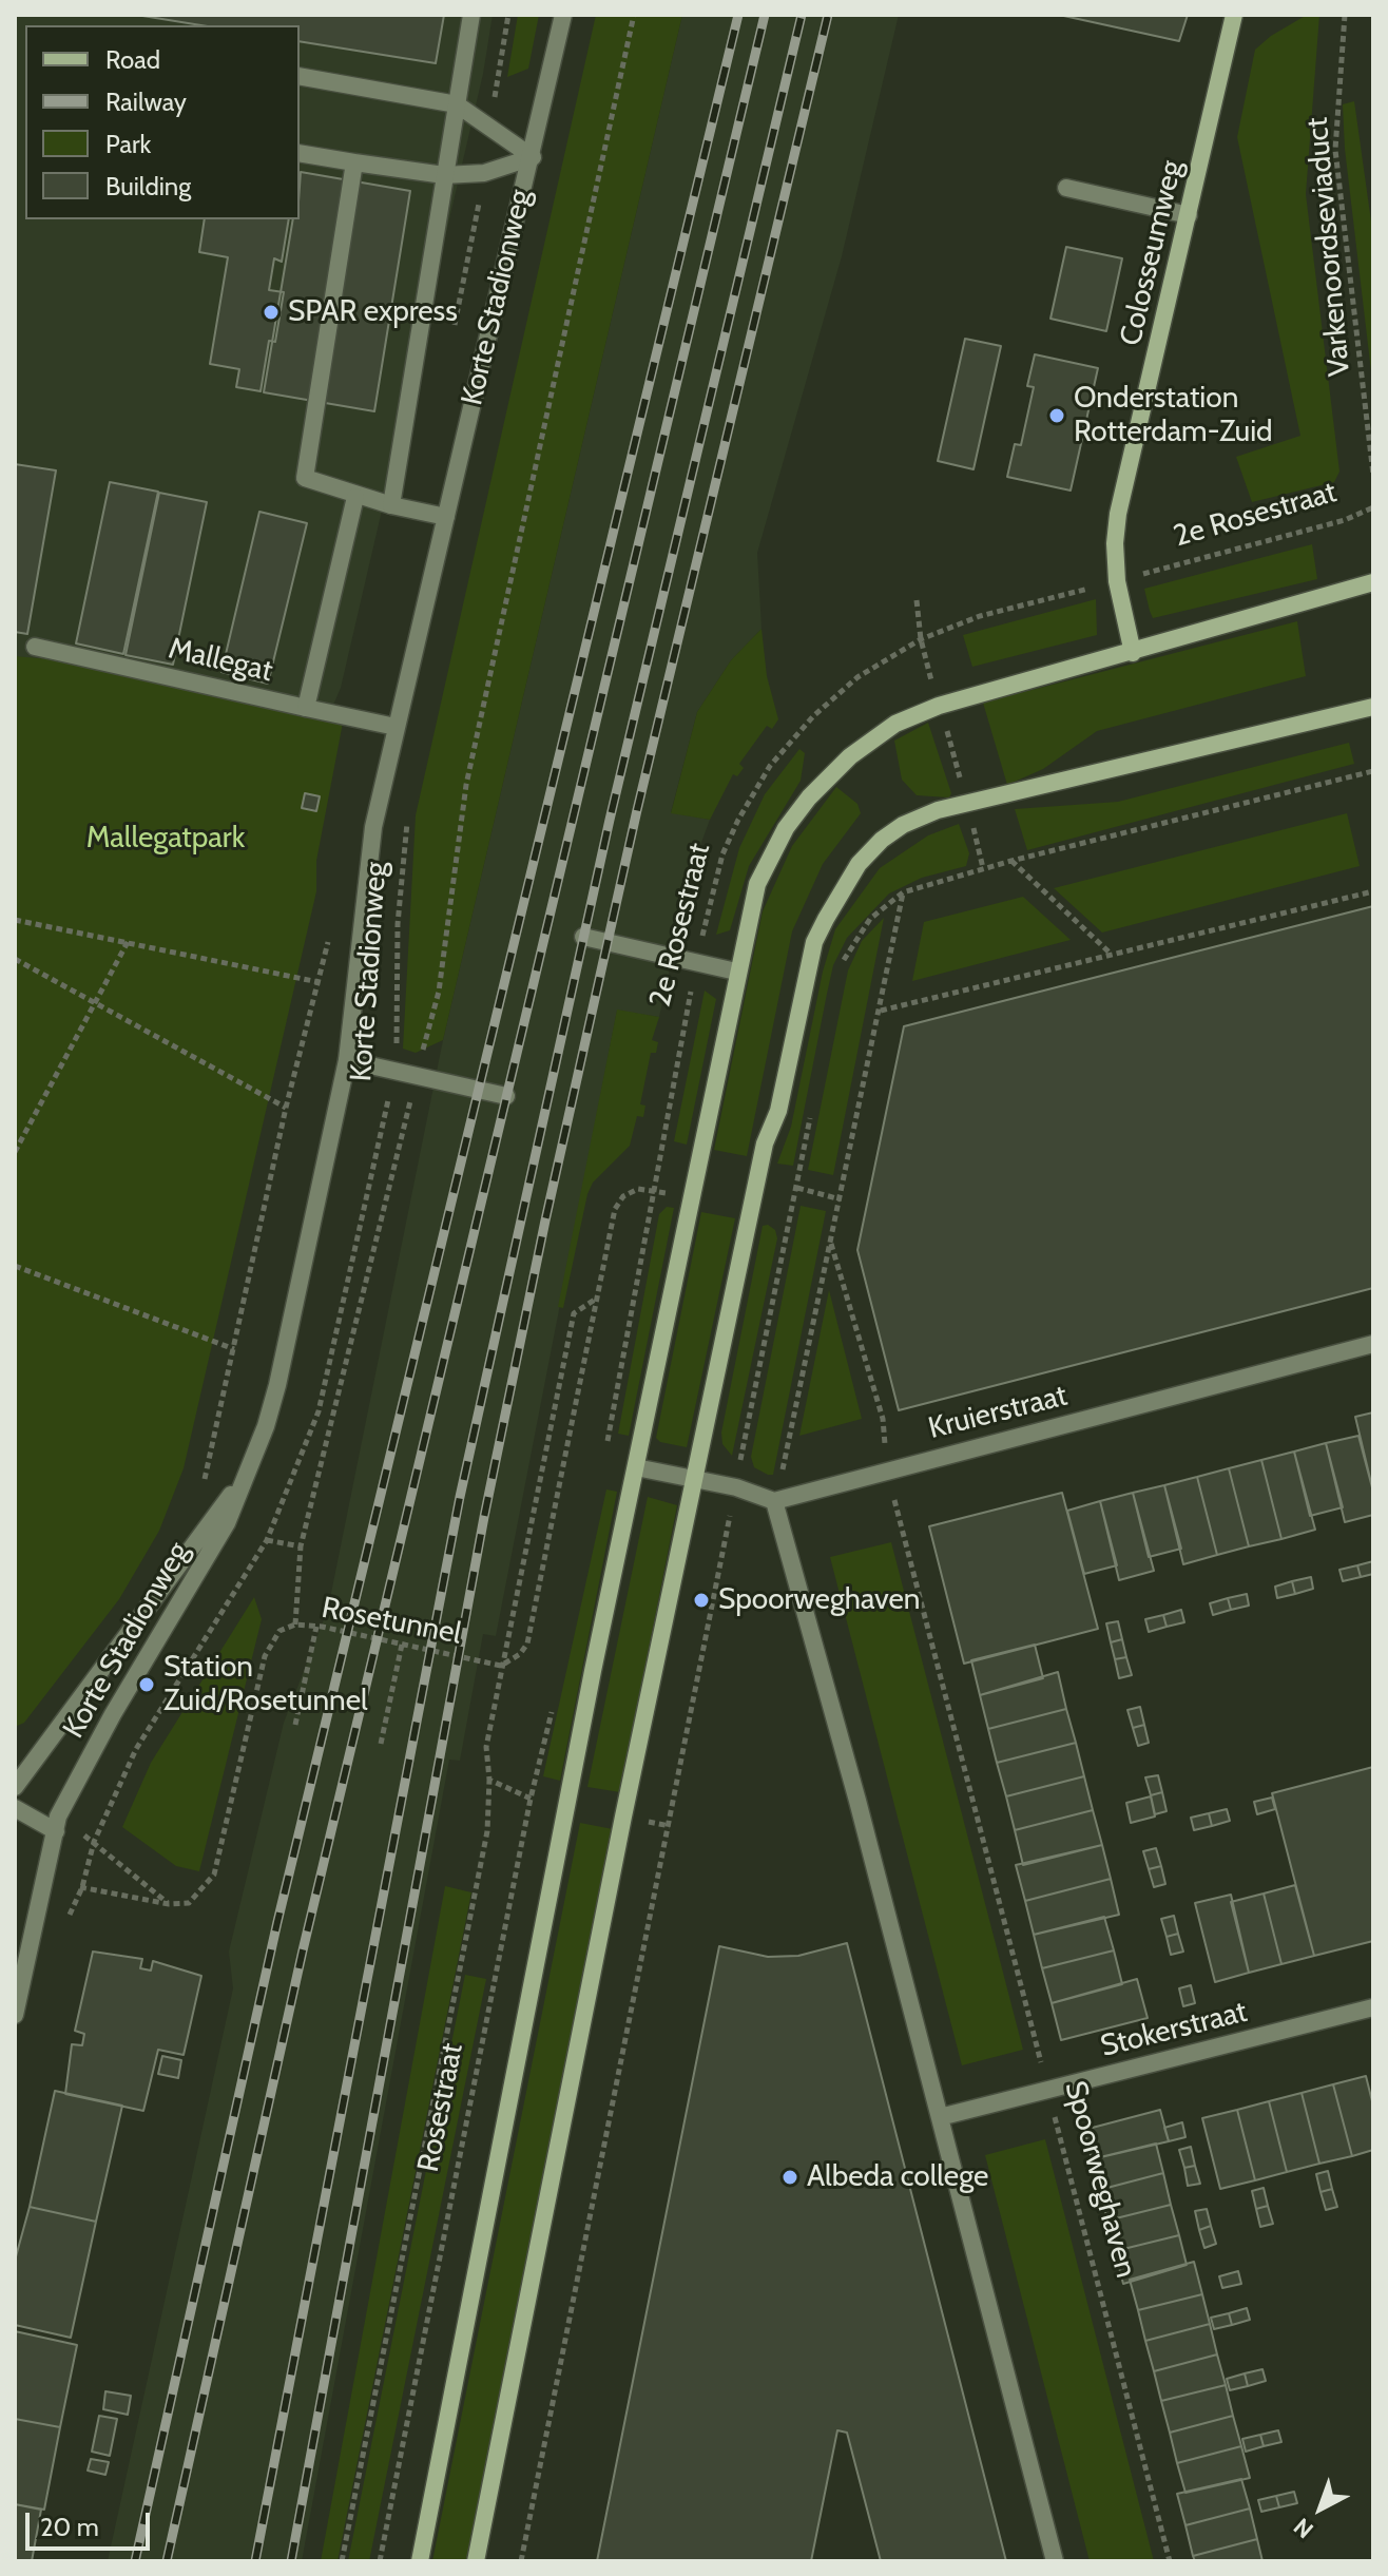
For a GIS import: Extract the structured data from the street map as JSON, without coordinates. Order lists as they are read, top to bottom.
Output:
{
  "streets": {
    "main road": ["Colosseumweg"],
    "street": [
      "Korte Stadionweg",
      "Mallegat",
      "Kruierstraat",
      "Stokerstraat"
    ],
    "path": [
      "Varkenoordseviaduct",
      "2e Rosestraat",
      "Rosetunnel",
      "Rosestraat",
      "Spoorweghaven"
    ]
  },
  "crossings": [
    ["Colosseumweg", "2e Rosestraat"],
    ["Korte Stadionweg", "Mallegat"],
    ["Korte Stadionweg", "Rosetunnel"],
    ["Kruierstraat", "Spoorweghaven"],
    ["Stokerstraat", "Spoorweghaven"]
  ],
  "parks": ["Mallegatpark"],
  "places": [
    "SPAR express",
    "Onderstation Rotterdam-Zuid",
    "Spoorweghaven",
    "Station Zuid/Rosetunnel",
    "Albeda college"
  ],
  "legend": [
    "Road",
    "Railway",
    "Park",
    "Building"
  ],
  "scale_bar": "20 m",
  "north": "bottom left"
}
